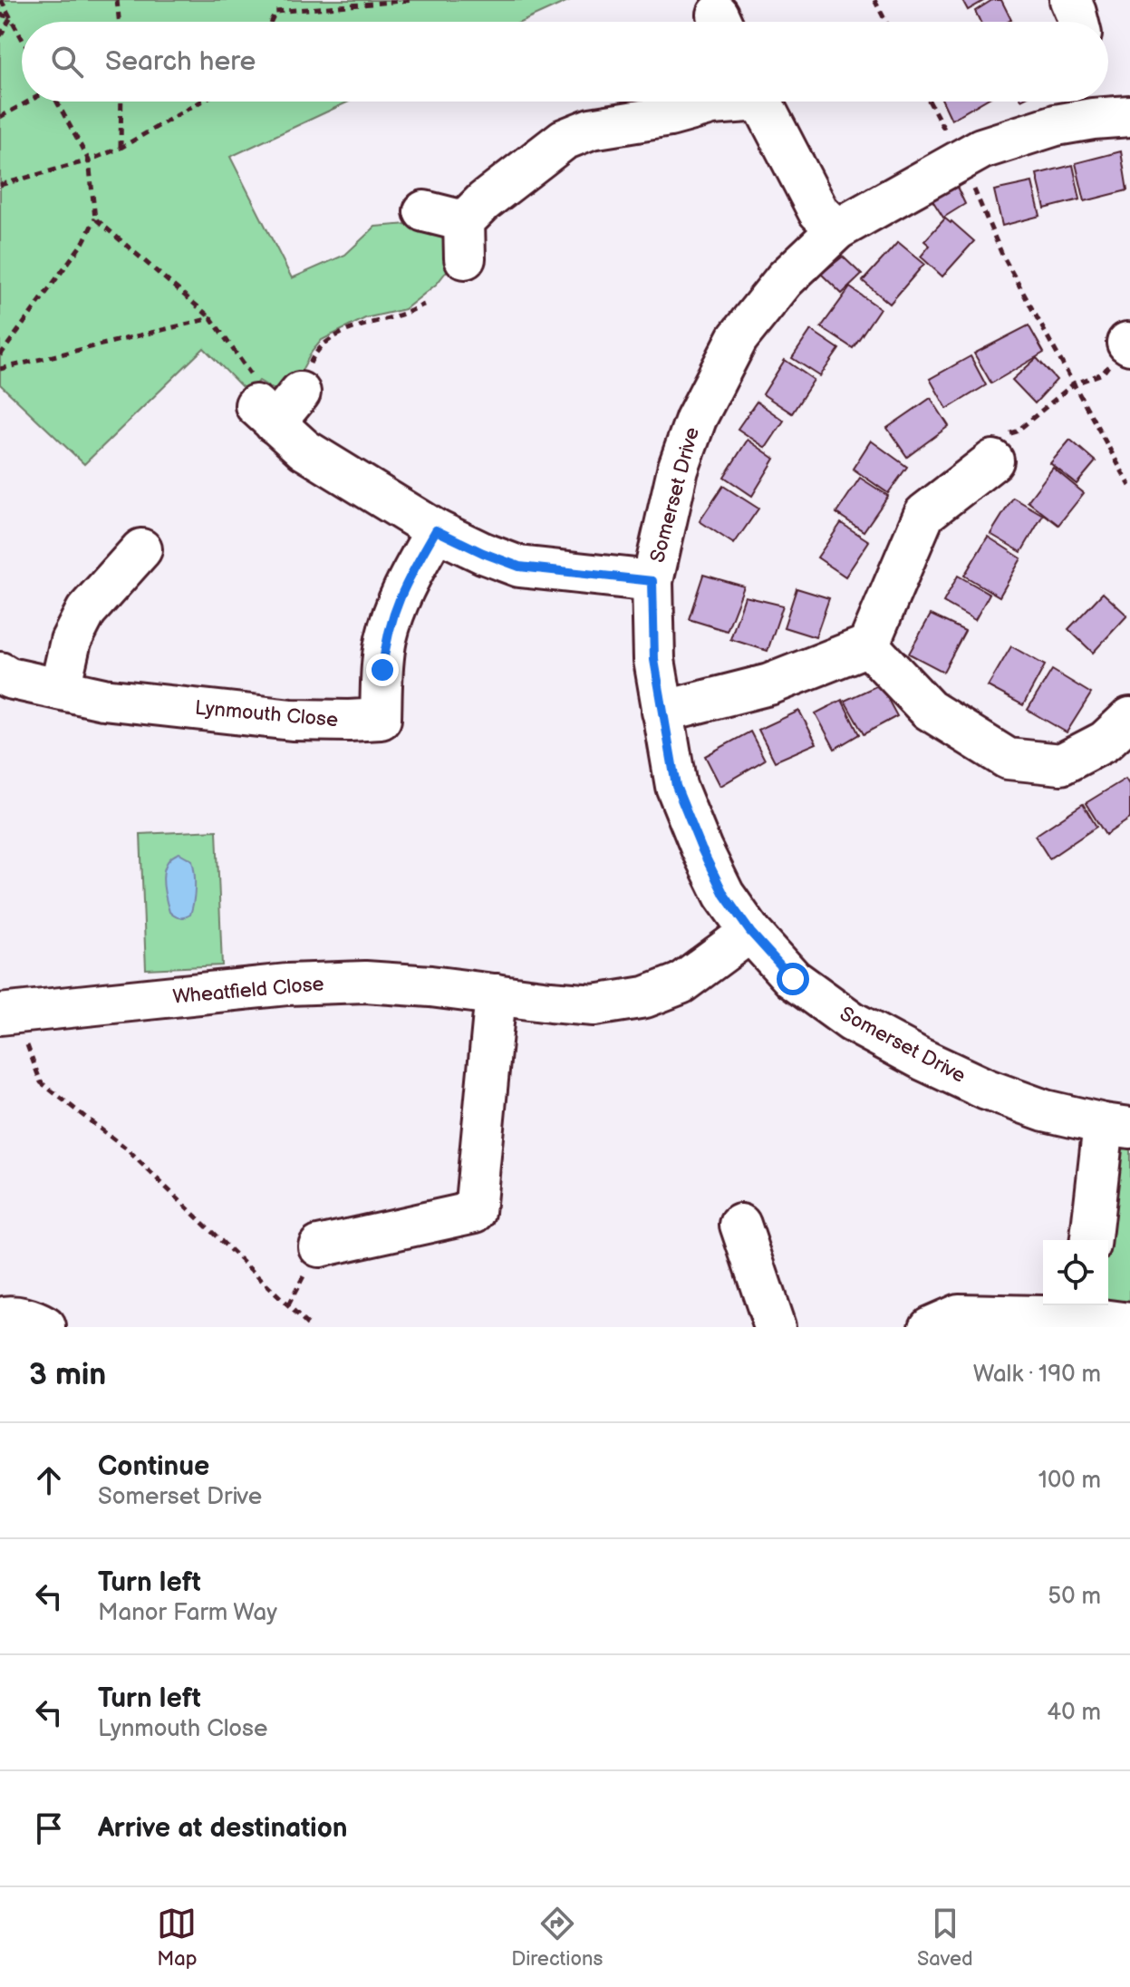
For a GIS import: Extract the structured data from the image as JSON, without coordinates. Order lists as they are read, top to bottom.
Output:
{
  "streets": {
    "street": ["Somerset Drive", "Lynmouth Close", "Wheatfield Close"]
  },
  "crossings": [
    ["Somerset Drive", "Wheatfield Close"]
  ],
  "page": {
    "search": "Search here",
    "heading": ["3 min", "Walk · 190 m"],
    "list": [
      ["Continue", "Somerset Drive", "100 m"],
      ["Turn left", "Manor Farm Way", "50 m"],
      ["Turn left", "Lynmouth Close", "40 m"],
      "Arrive at destination"
    ],
    "nav": ["Map", "Directions", "Saved"]
  }
}
